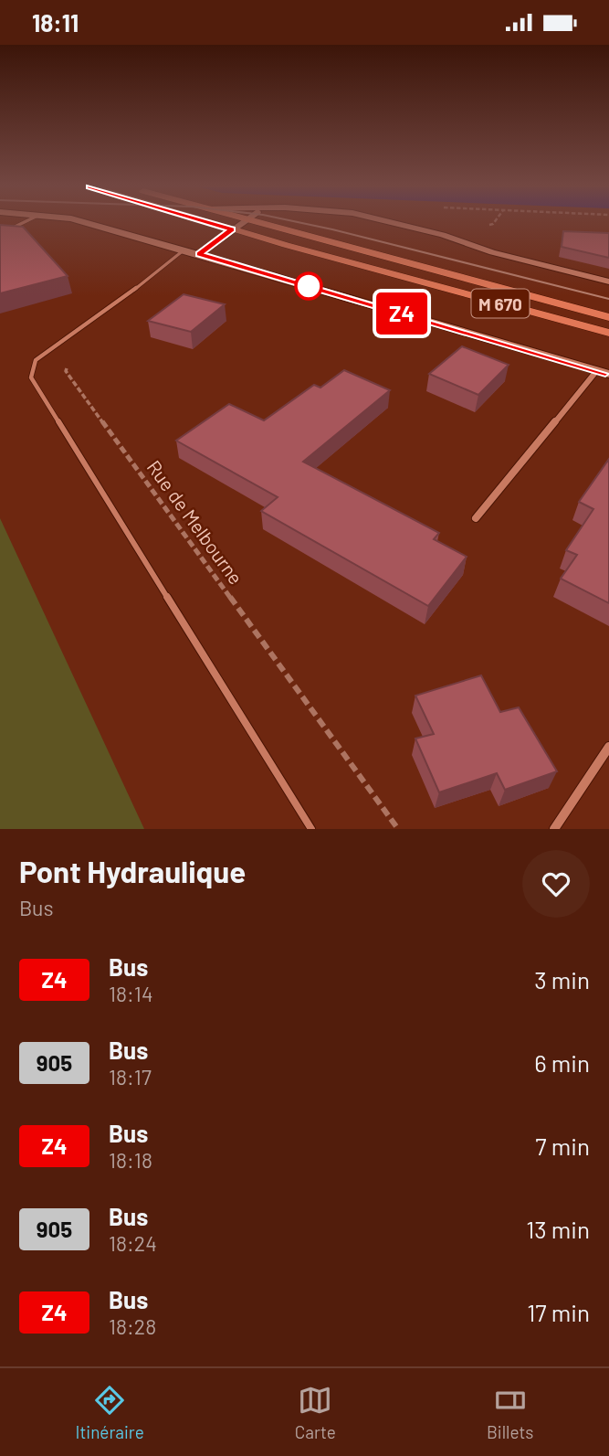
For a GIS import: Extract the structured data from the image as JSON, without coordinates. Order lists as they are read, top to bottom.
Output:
{
  "streets": {
    "main road": ["M 670"],
    "path": ["Rue de Melbourne"]
  },
  "lines": ["bus line Z4"],
  "page": {
    "status": "18:11",
    "on_map": "Z4",
    "heading": ["Pont Hydraulique", "Bus"],
    "list": [
      {
        "mark": "Z4",
        "name": "Bus",
        "note": "18:14",
        "value": "3 min"
      },
      {
        "mark": "905",
        "name": "Bus",
        "note": "18:17",
        "value": "6 min"
      },
      {
        "mark": "Z4",
        "name": "Bus",
        "note": "18:18",
        "value": "7 min"
      },
      {
        "mark": "905",
        "name": "Bus",
        "note": "18:24",
        "value": "13 min"
      },
      {
        "mark": "Z4",
        "name": "Bus",
        "note": "18:28",
        "value": "17 min"
      }
    ],
    "tabs": ["Itinéraire", "Carte", "Billets"]
  }
}
